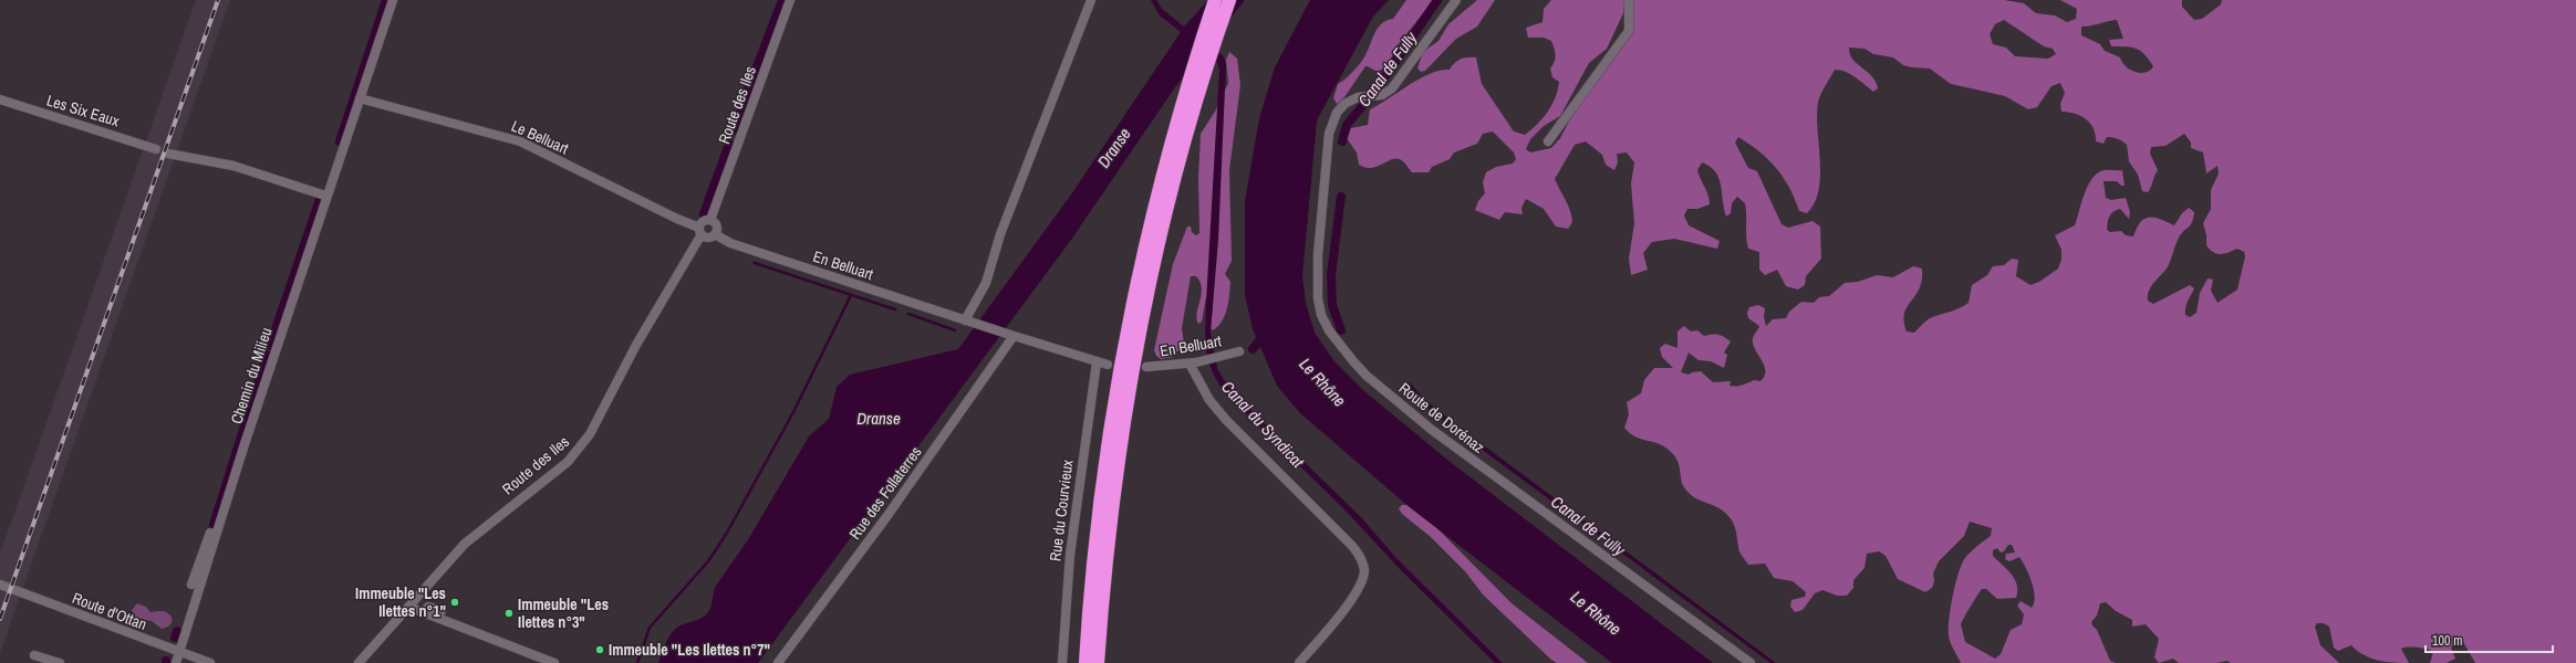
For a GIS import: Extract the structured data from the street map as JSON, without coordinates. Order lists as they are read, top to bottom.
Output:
{
  "streets": {
    "street": [
      "Route des Iles",
      "Les Six Eaux",
      "Le Belluart",
      "En Belluart",
      "Chemin du Milieu",
      "Route de Dorénaz",
      "Rue des Follaterres",
      "Rue du Courvieux",
      "Route d'Ottan"
    ]
  },
  "crossings": [
    ["Route des Iles", "Le Belluart"],
    ["Route des Iles", "En Belluart"],
    ["Le Belluart", "En Belluart"],
    ["Le Belluart", "Chemin du Milieu"],
    ["En Belluart", "Rue des Follaterres"],
    ["Chemin du Milieu", "Route d'Ottan"]
  ],
  "water": [
    "Canal de Fully",
    "Dranse",
    "Le Rhône",
    "Canal du Syndicat"
  ],
  "places": ["Immeuble \"Les Ilettes n°1\"", "Immeuble \"Les Ilettes n°3\"", "Immeuble \"Les Ilettes n°7\""],
  "scale_bar": "100 m"
}
